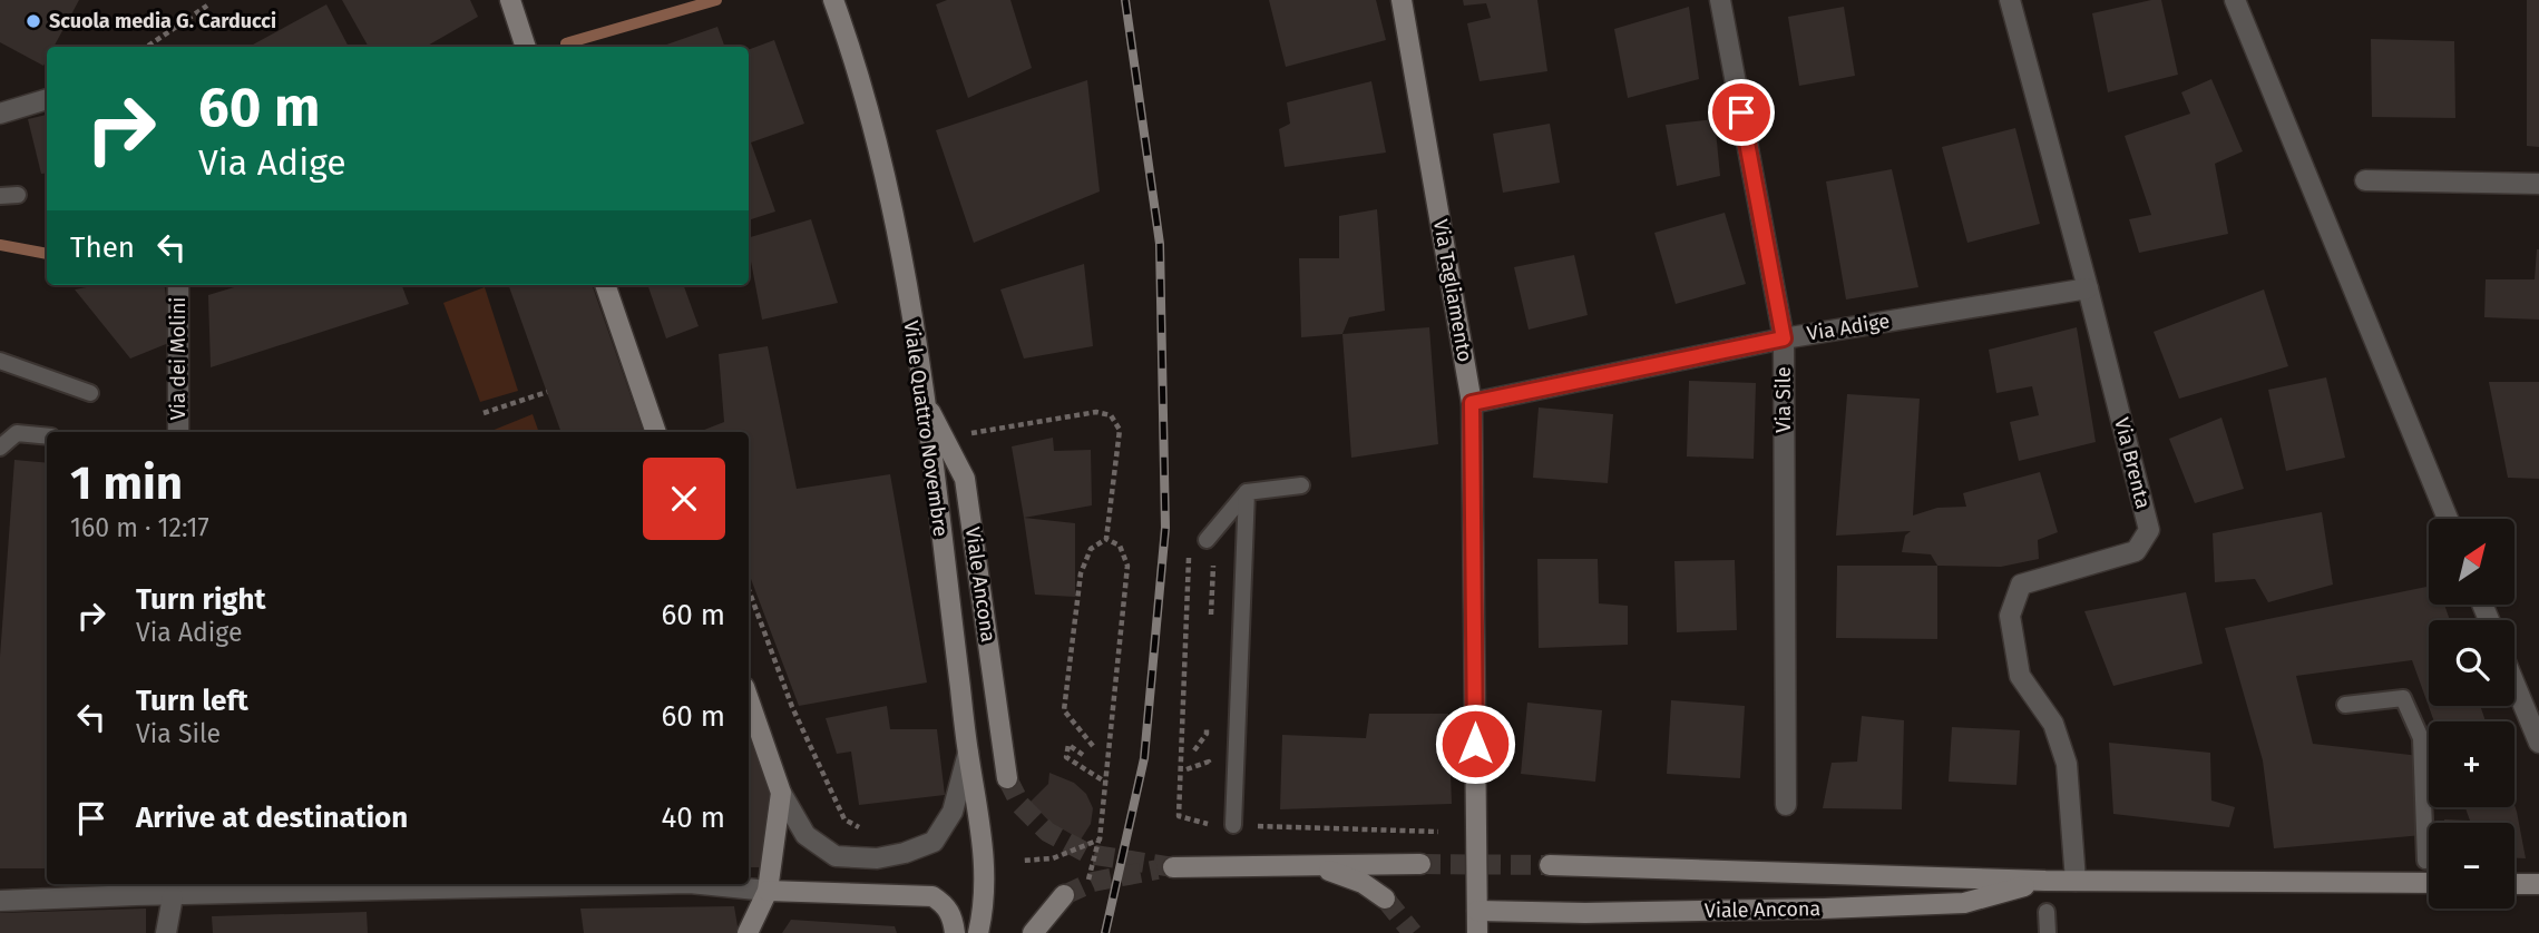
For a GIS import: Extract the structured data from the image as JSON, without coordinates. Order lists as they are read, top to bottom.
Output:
{
  "streets": {
    "main road": ["Via Tagliamento", "Viale Quattro Novembre", "Viale Ancona"],
    "street": [
      "Via Adige",
      "Via dei Molini",
      "Via Sile",
      "Via Brenta"
    ]
  },
  "crossings": [
    ["Via Tagliamento", "Via Adige"],
    ["Via Tagliamento", "Viale Ancona"],
    ["Via Adige", "Via Sile"],
    ["Via Adige", "Via Brenta"],
    ["Viale Quattro Novembre", "Viale Ancona"],
    ["Via Brenta", "Viale Ancona"]
  ],
  "places": ["Scuola media G. Carducci"],
  "north": "top right",
  "page": {
    "turn": ["60 m", "Via Adige"],
    "then": "Then",
    "heading": ["1 min", "160 m · 12:17"],
    "map_buttons": ["+", "−"],
    "list": [
      {
        "name": "Turn right",
        "note": "Via Adige",
        "value": "60 m"
      },
      {
        "name": "Turn left",
        "note": "Via Sile",
        "value": "60 m"
      },
      {
        "name": "Arrive at destination",
        "value": "40 m"
      }
    ]
  }
}
